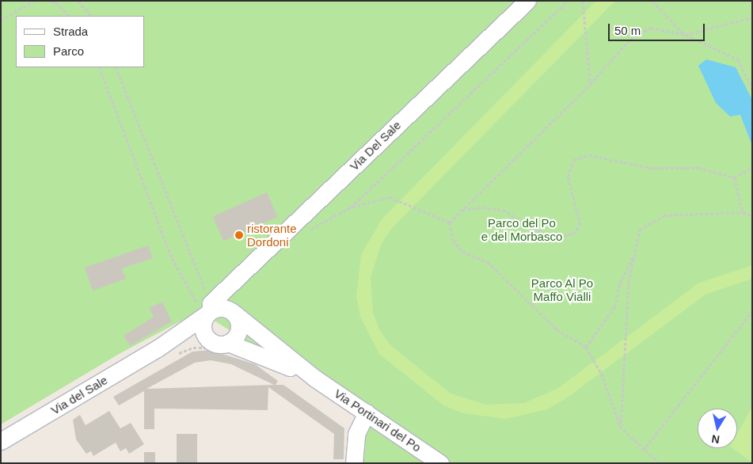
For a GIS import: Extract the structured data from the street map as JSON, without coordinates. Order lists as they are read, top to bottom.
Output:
{
  "streets": {
    "street": ["Via Del Sale", "Via del Sale", "Via Portinari del Po"]
  },
  "crossings": [
    ["Via Del Sale", "Via del Sale"],
    ["Via Del Sale", "Via Portinari del Po"],
    ["Via del Sale", "Via Portinari del Po"]
  ],
  "parks": ["Parco del Po e del Morbasco", "Parco Al Po Maffo Vialli"],
  "places": ["ristorante Dordoni"],
  "legend": ["Strada", "Parco"],
  "scale_bar": "50 m",
  "north": "bottom"
}
